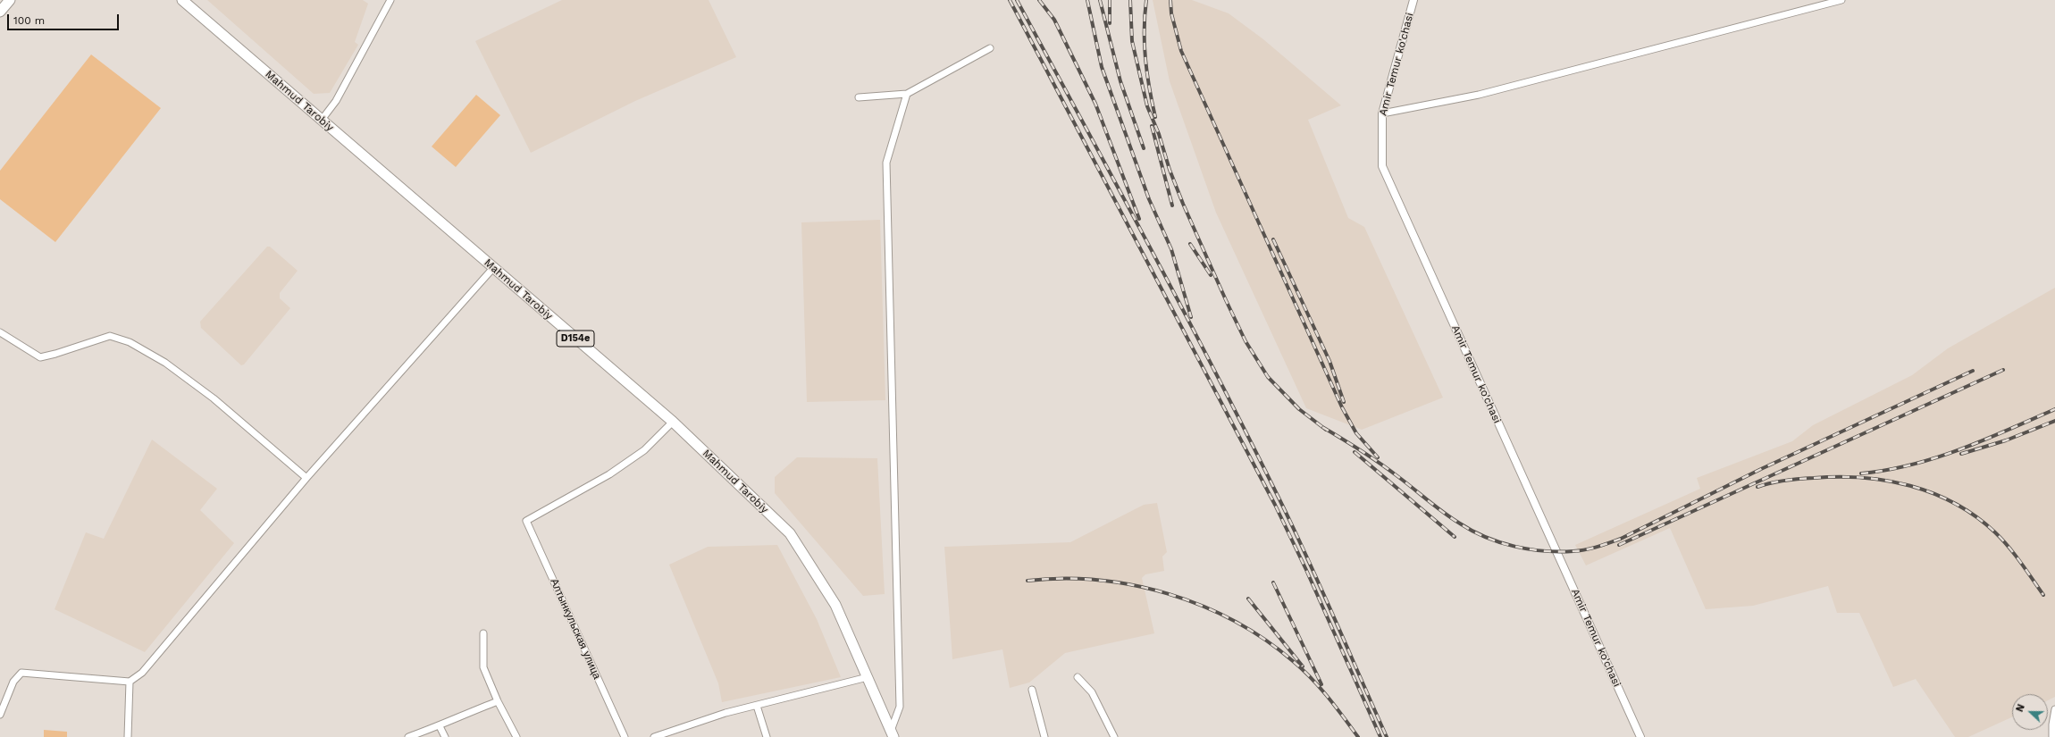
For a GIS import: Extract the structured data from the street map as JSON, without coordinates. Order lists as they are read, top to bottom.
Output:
{
  "streets": {
    "main road": ["Mahmud Tarobiy", "D154e"],
    "street": ["Amir Temur ko'chasi", "Алтынкульская улица"]
  },
  "crossings": [
    ["Mahmud Tarobiy", "Алтынкульская улица"]
  ],
  "scale_bar": "100 m",
  "north": "left"
}
